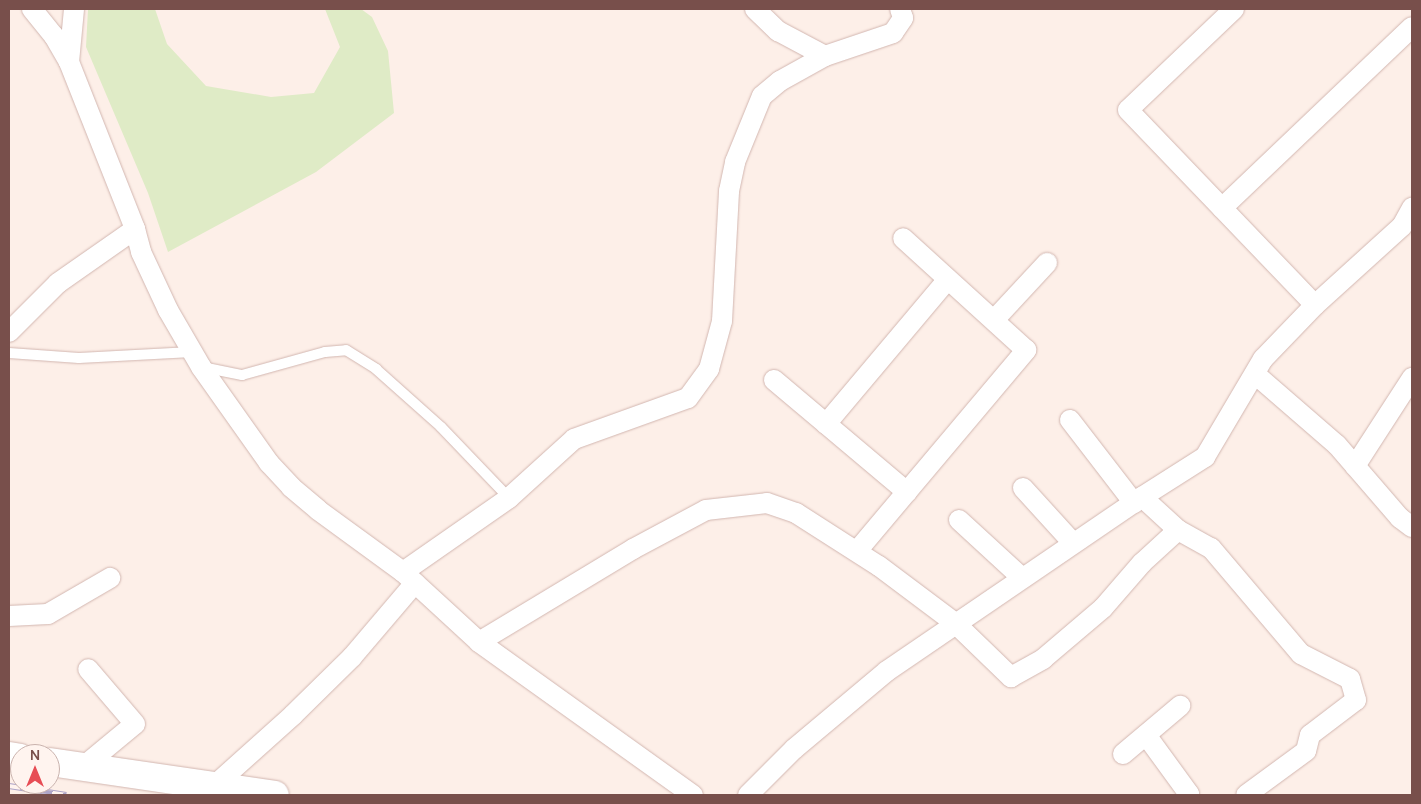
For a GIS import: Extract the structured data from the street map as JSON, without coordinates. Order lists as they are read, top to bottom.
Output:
{
  "north": "top"
}
